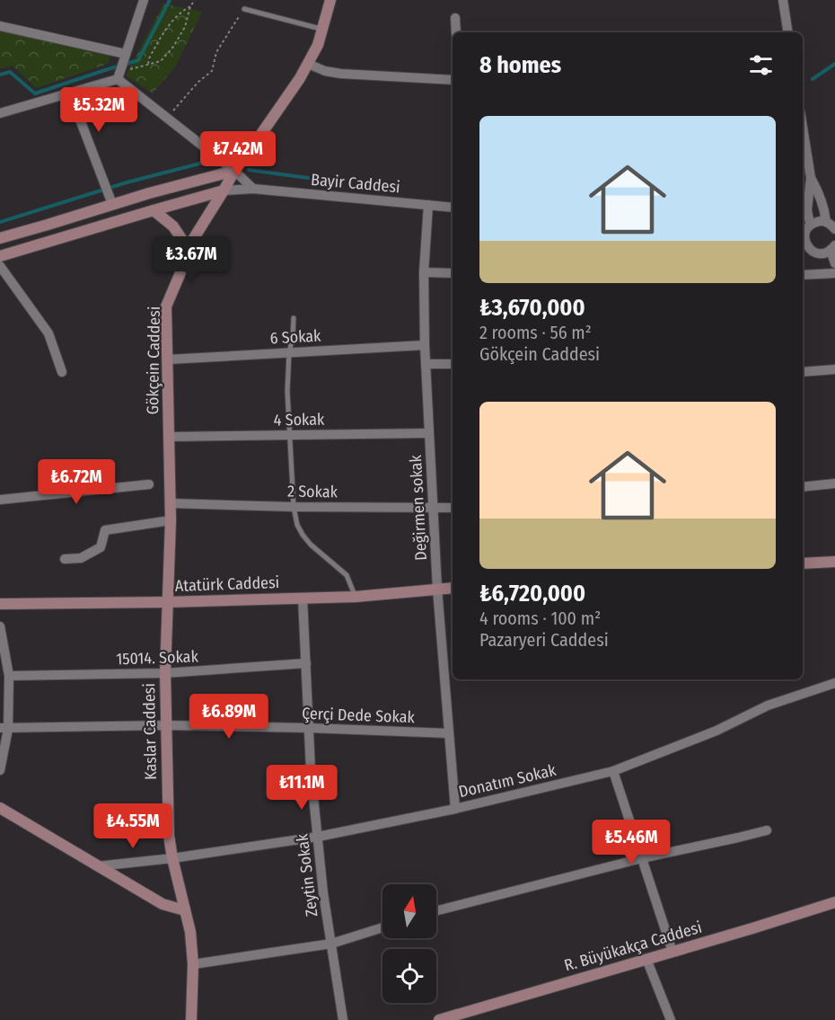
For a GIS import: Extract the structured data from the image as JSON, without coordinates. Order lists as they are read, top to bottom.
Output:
{
  "streets": {
    "street": [
      "Bayir Caddesi",
      "6 Sokak",
      "Gökçein Caddesi",
      "4 Sokak",
      "2 Sokak",
      "Değirmen sokak",
      "Atatürk Caddesi",
      "15014. Sokak",
      "Çerçi Dede Sokak",
      "Kaslar Caddesi",
      "Donatım Sokak",
      "Zeytin Sokak",
      "R. Büyükakça Caddesi"
    ]
  },
  "crossings": [
    ["Bayir Caddesi", "Gökçein Caddesi"],
    ["Bayir Caddesi", "Değirmen sokak"],
    ["6 Sokak", "Gökçein Caddesi"],
    ["6 Sokak", "Değirmen sokak"],
    ["Gökçein Caddesi", "4 Sokak"],
    ["Gökçein Caddesi", "2 Sokak"],
    ["Gökçein Caddesi", "Atatürk Caddesi"],
    ["Gökçein Caddesi", "Kaslar Caddesi"],
    ["4 Sokak", "Değirmen sokak"],
    ["2 Sokak", "Değirmen sokak"],
    ["Değirmen sokak", "Atatürk Caddesi"],
    ["Değirmen sokak", "Çerçi Dede Sokak"],
    ["Değirmen sokak", "Donatım Sokak"],
    ["Atatürk Caddesi", "Kaslar Caddesi"],
    ["Atatürk Caddesi", "Zeytin Sokak"],
    ["15014. Sokak", "Kaslar Caddesi"],
    ["15014. Sokak", "Zeytin Sokak"],
    ["Çerçi Dede Sokak", "Kaslar Caddesi"],
    ["Çerçi Dede Sokak", "Zeytin Sokak"],
    ["Kaslar Caddesi", "Donatım Sokak"],
    ["Donatım Sokak", "Zeytin Sokak"]
  ],
  "north": "top",
  "page": {
    "heading": "8 homes",
    "price": [
      "₺5.32M",
      "₺7.42M",
      "₺3.67M",
      "₺6.72M",
      "₺6.89M",
      "₺11.1M",
      "₺4.55M",
      "₺5.46M"
    ],
    "list": [
      {
        "name": "₺3,670,000",
        "note": "2 rooms · 56 m² · Gökçein Caddesi"
      },
      {
        "name": "₺6,720,000",
        "note": "4 rooms · 100 m² · Pazaryeri Caddesi"
      }
    ]
  }
}
